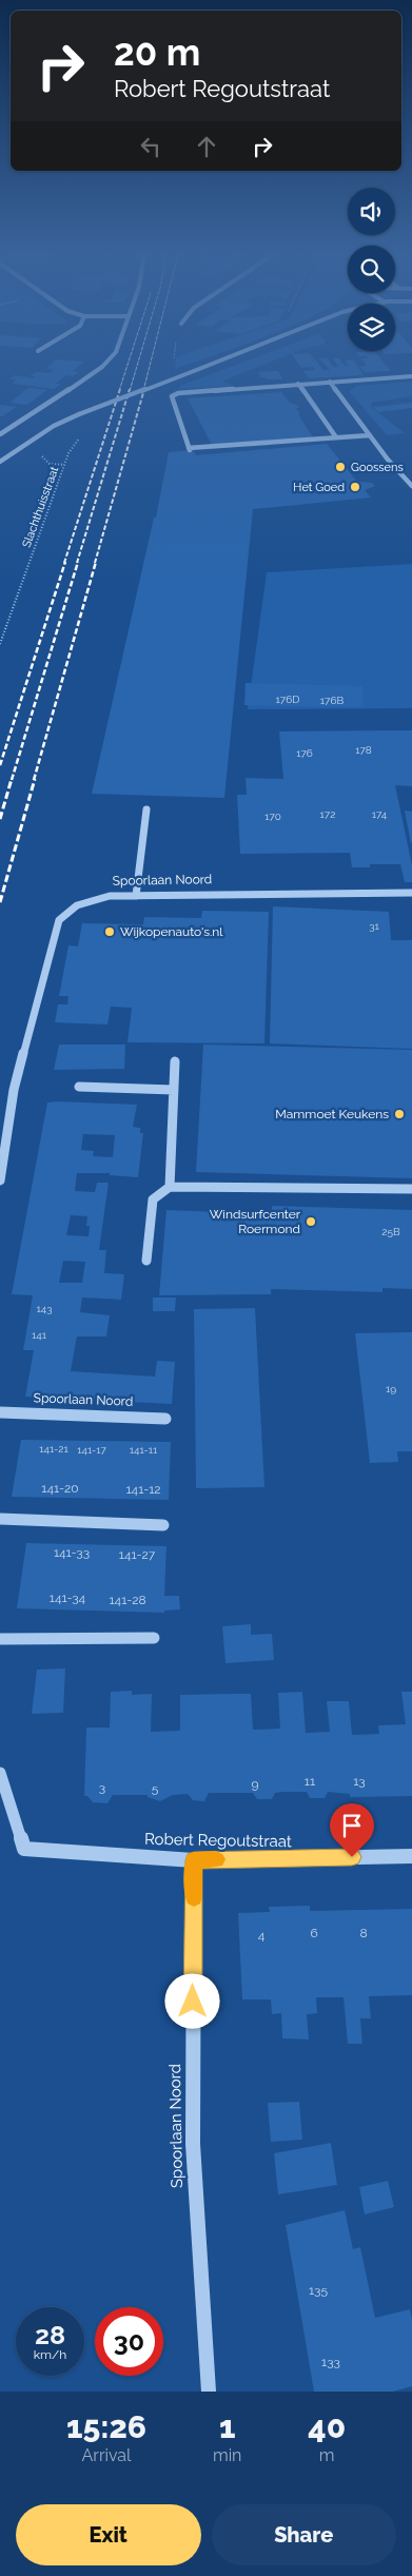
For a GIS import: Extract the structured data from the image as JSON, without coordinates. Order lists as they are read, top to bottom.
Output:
{
  "streets": {
    "street": ["Spoorlaan Noord", "Robert Regoutstraat"],
    "path": ["Slachthuisstraat"]
  },
  "crossings": [
    ["Spoorlaan Noord", "Robert Regoutstraat"]
  ],
  "places": [
    "Goossens",
    "Het Goed",
    "Wijkopenauto's.nl",
    "Mammoet Keukens",
    "Windsurfcenter Roermond"
  ],
  "house_numbers": [
    "176D",
    "176B",
    "178",
    "176",
    "172",
    "174",
    "170",
    "31",
    "25B",
    "143",
    "141",
    "19",
    "141-21",
    "141-17",
    "141-11",
    "141-20",
    "141-12",
    "141-33",
    "141-27",
    "141-34",
    "141-28",
    "11",
    "13",
    "9",
    "3",
    "5",
    "6",
    "8",
    "4",
    "135",
    "133"
  ],
  "page": {
    "turn": ["20 m", "Robert Regoutstraat"],
    "speed": "28 km/h",
    "limit": "30",
    "eta": [
      "15:26",
      "Arrival",
      "1",
      "min",
      "40",
      "m"
    ],
    "buttons": ["Exit", "Share"]
  }
}
